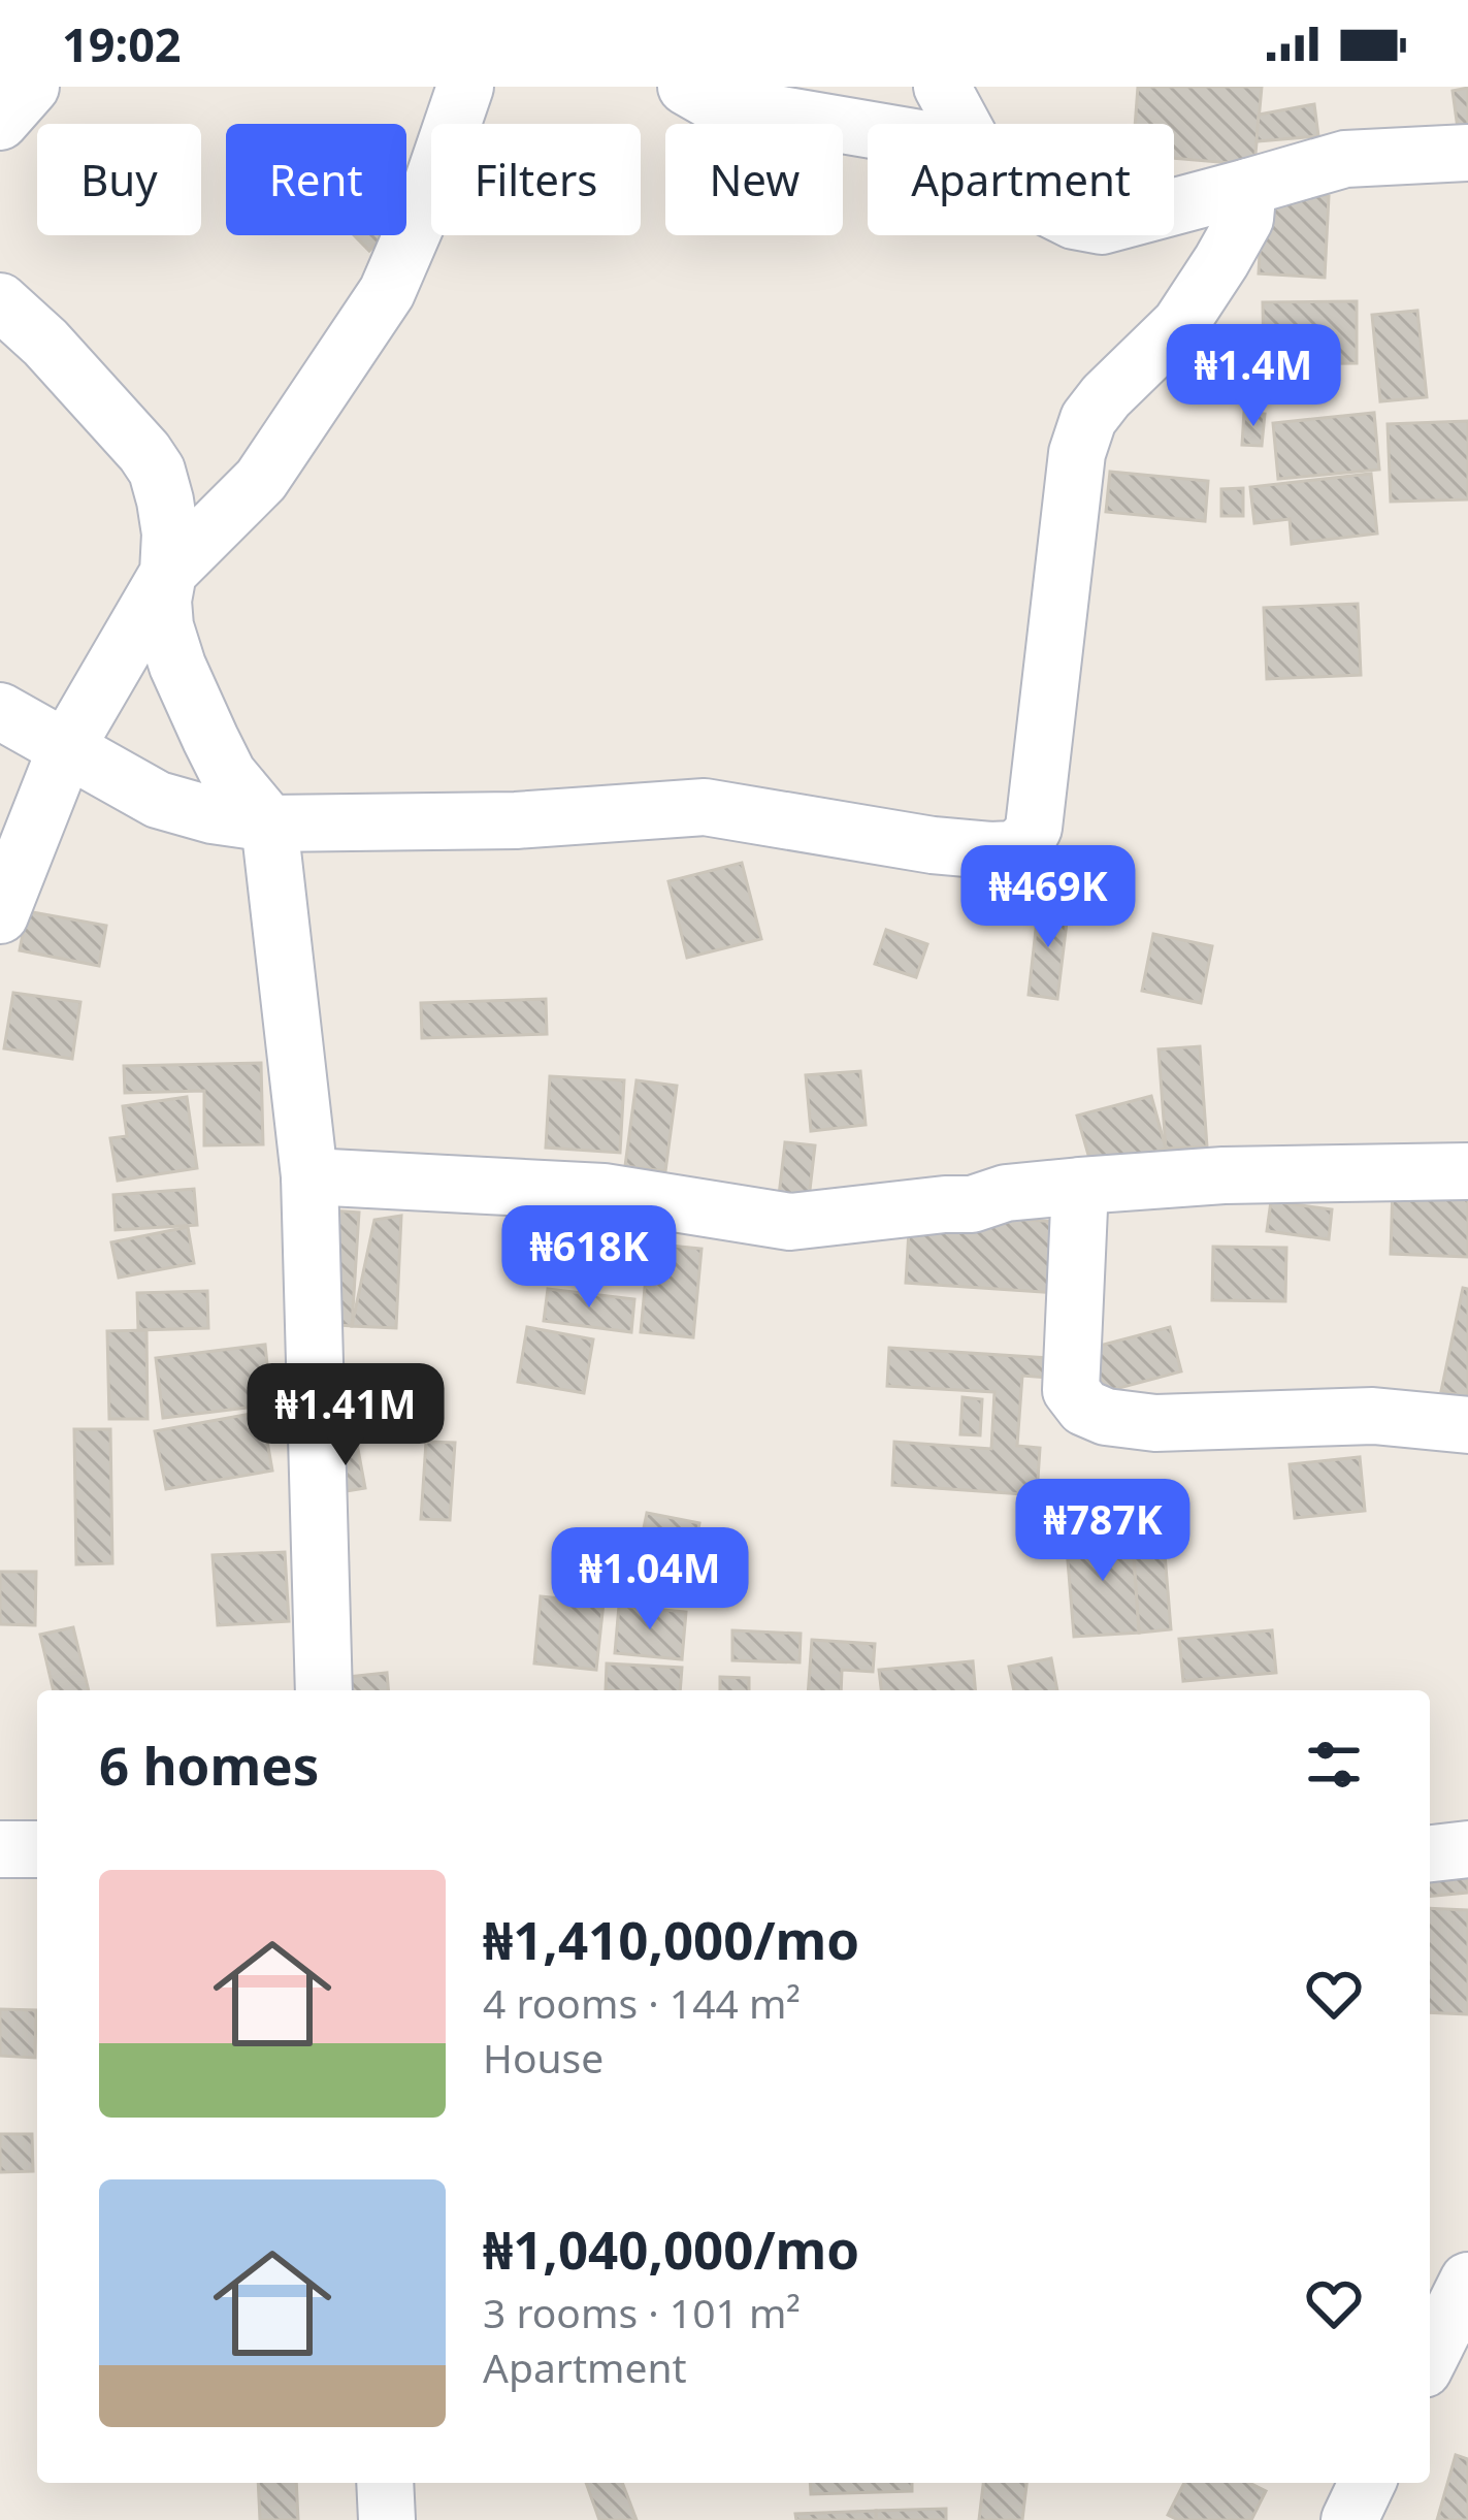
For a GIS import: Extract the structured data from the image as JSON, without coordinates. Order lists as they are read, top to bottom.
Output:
{
  "page": {
    "status": "19:02",
    "chip": [
      "Buy",
      "Rent",
      "Filters",
      "New",
      "Apartment"
    ],
    "price": [
      "₦1.4M",
      "₦469K",
      "₦618K",
      "₦1.41M",
      "₦787K",
      "₦1.04M"
    ],
    "heading": "6 homes",
    "list": [
      {
        "name": "₦1,410,000/mo",
        "note": "4 rooms · 144 m² · House"
      },
      {
        "name": "₦1,040,000/mo",
        "note": "3 rooms · 101 m² · Apartment"
      }
    ]
  }
}
